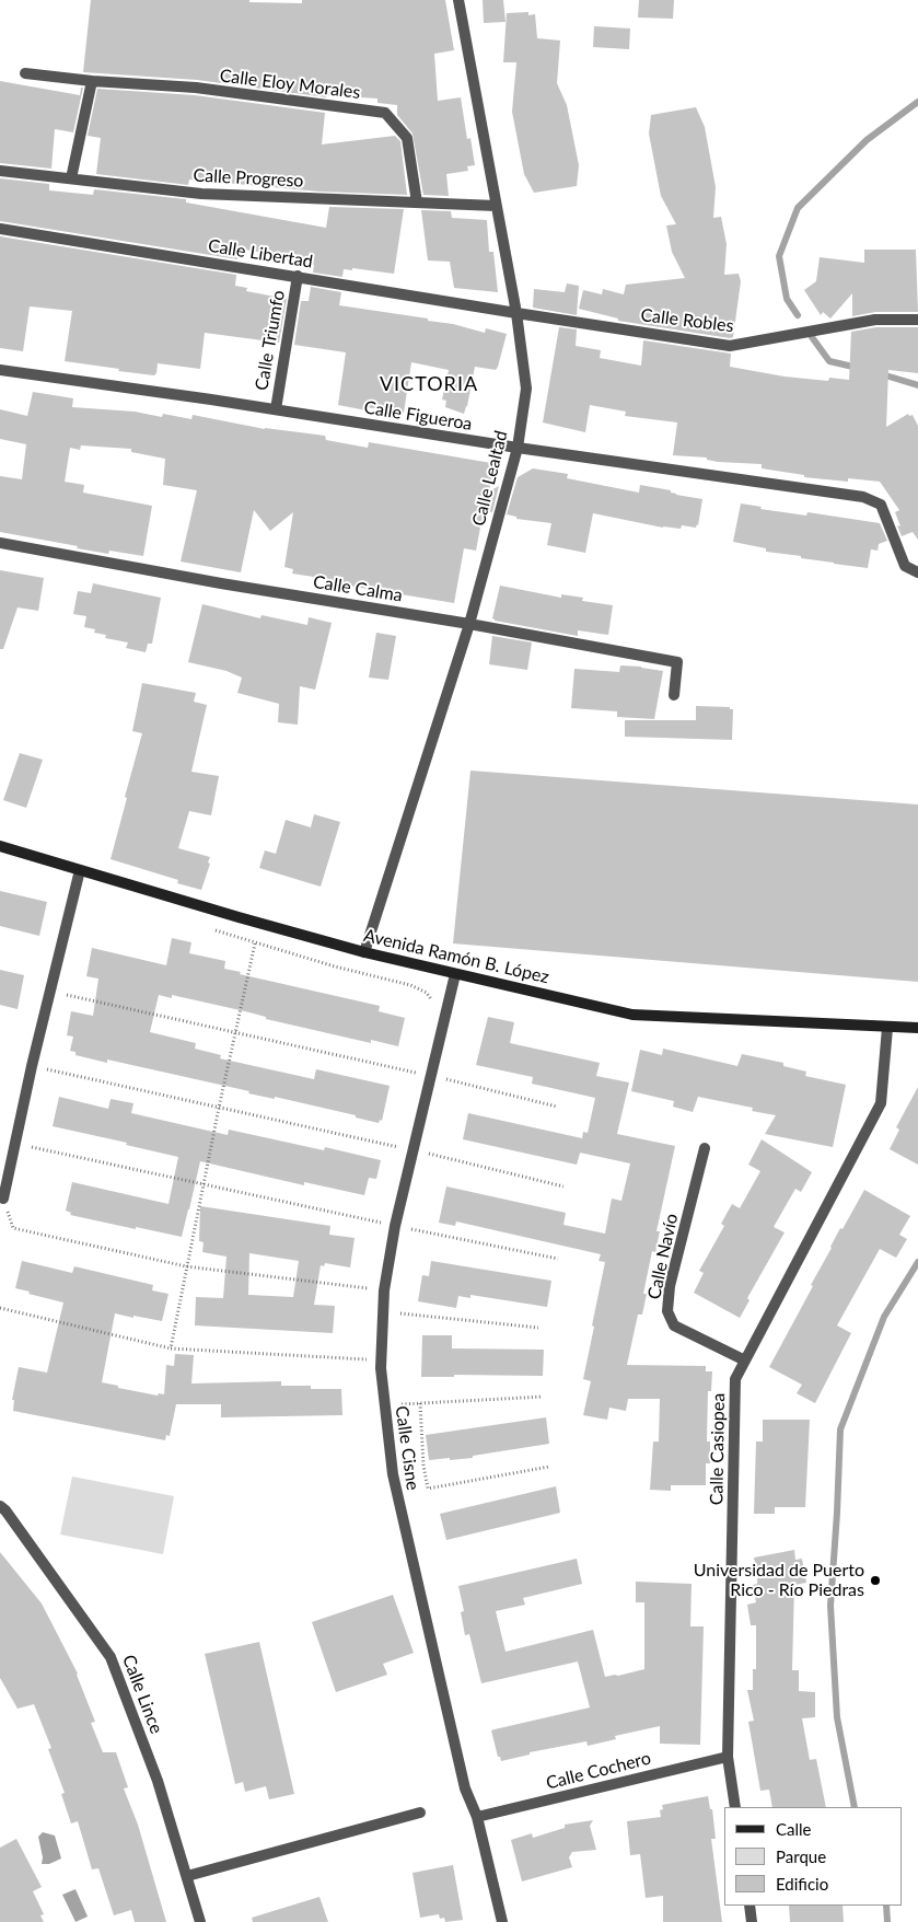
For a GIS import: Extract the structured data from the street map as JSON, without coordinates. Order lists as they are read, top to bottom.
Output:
{
  "streets": {
    "street": [
      "Calle Eloy Morales",
      "Calle Progreso",
      "Calle Libertad",
      "Calle Robles",
      "Calle Triumfo",
      "Calle Figueroa",
      "Calle Lealtad",
      "Calle Calma",
      "Avenida Ramón B. López",
      "Calle Navío",
      "Calle Cisne",
      "Calle Casiopea",
      "Calle Lince",
      "Calle Cochero"
    ]
  },
  "crossings": [
    ["Calle Eloy Morales", "Calle Progreso"],
    ["Calle Progreso", "Calle Lealtad"],
    ["Calle Libertad", "Calle Robles"],
    ["Calle Libertad", "Calle Triumfo"],
    ["Calle Libertad", "Calle Lealtad"],
    ["Calle Robles", "Calle Lealtad"],
    ["Calle Triumfo", "Calle Figueroa"],
    ["Calle Figueroa", "Calle Lealtad"],
    ["Calle Lealtad", "Calle Calma"],
    ["Calle Lealtad", "Avenida Ramón B. López"],
    ["Avenida Ramón B. López", "Calle Cisne"],
    ["Avenida Ramón B. López", "Calle Casiopea"],
    ["Calle Navío", "Calle Casiopea"],
    ["Calle Cisne", "Calle Cochero"],
    ["Calle Casiopea", "Calle Cochero"]
  ],
  "districts": ["VICTORIA"],
  "places": ["Universidad de Puerto Rico - Río Piedras"],
  "legend": ["Calle", "Parque", "Edificio"]
}
